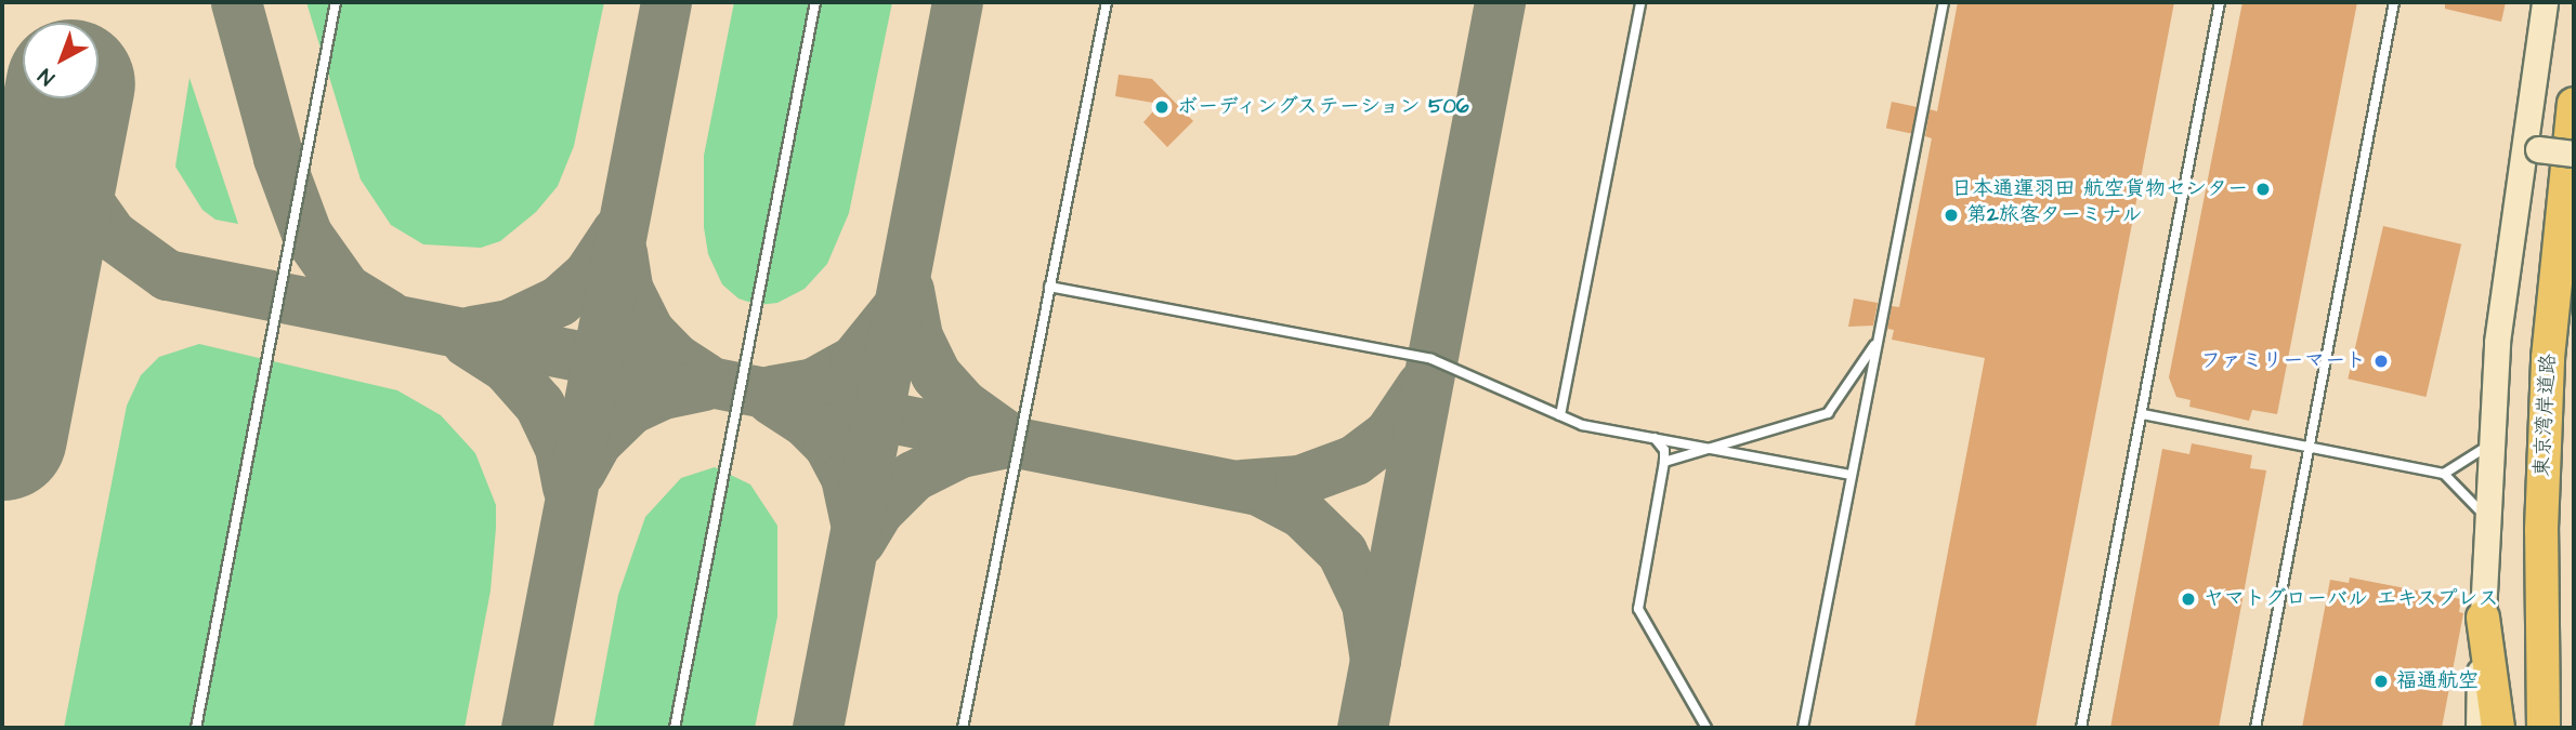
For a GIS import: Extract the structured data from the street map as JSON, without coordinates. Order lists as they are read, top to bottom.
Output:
{
  "streets": {
    "highway": ["東京湾岸道路"]
  },
  "places": [
    "ボーディングステーション 506",
    "日本通運羽田 航空貨物センター",
    "第2旅客ターミナル",
    "ファミリーマート",
    "ヤマトグローバル エキスプレス",
    "福通航空"
  ],
  "north": "bottom left"
}
